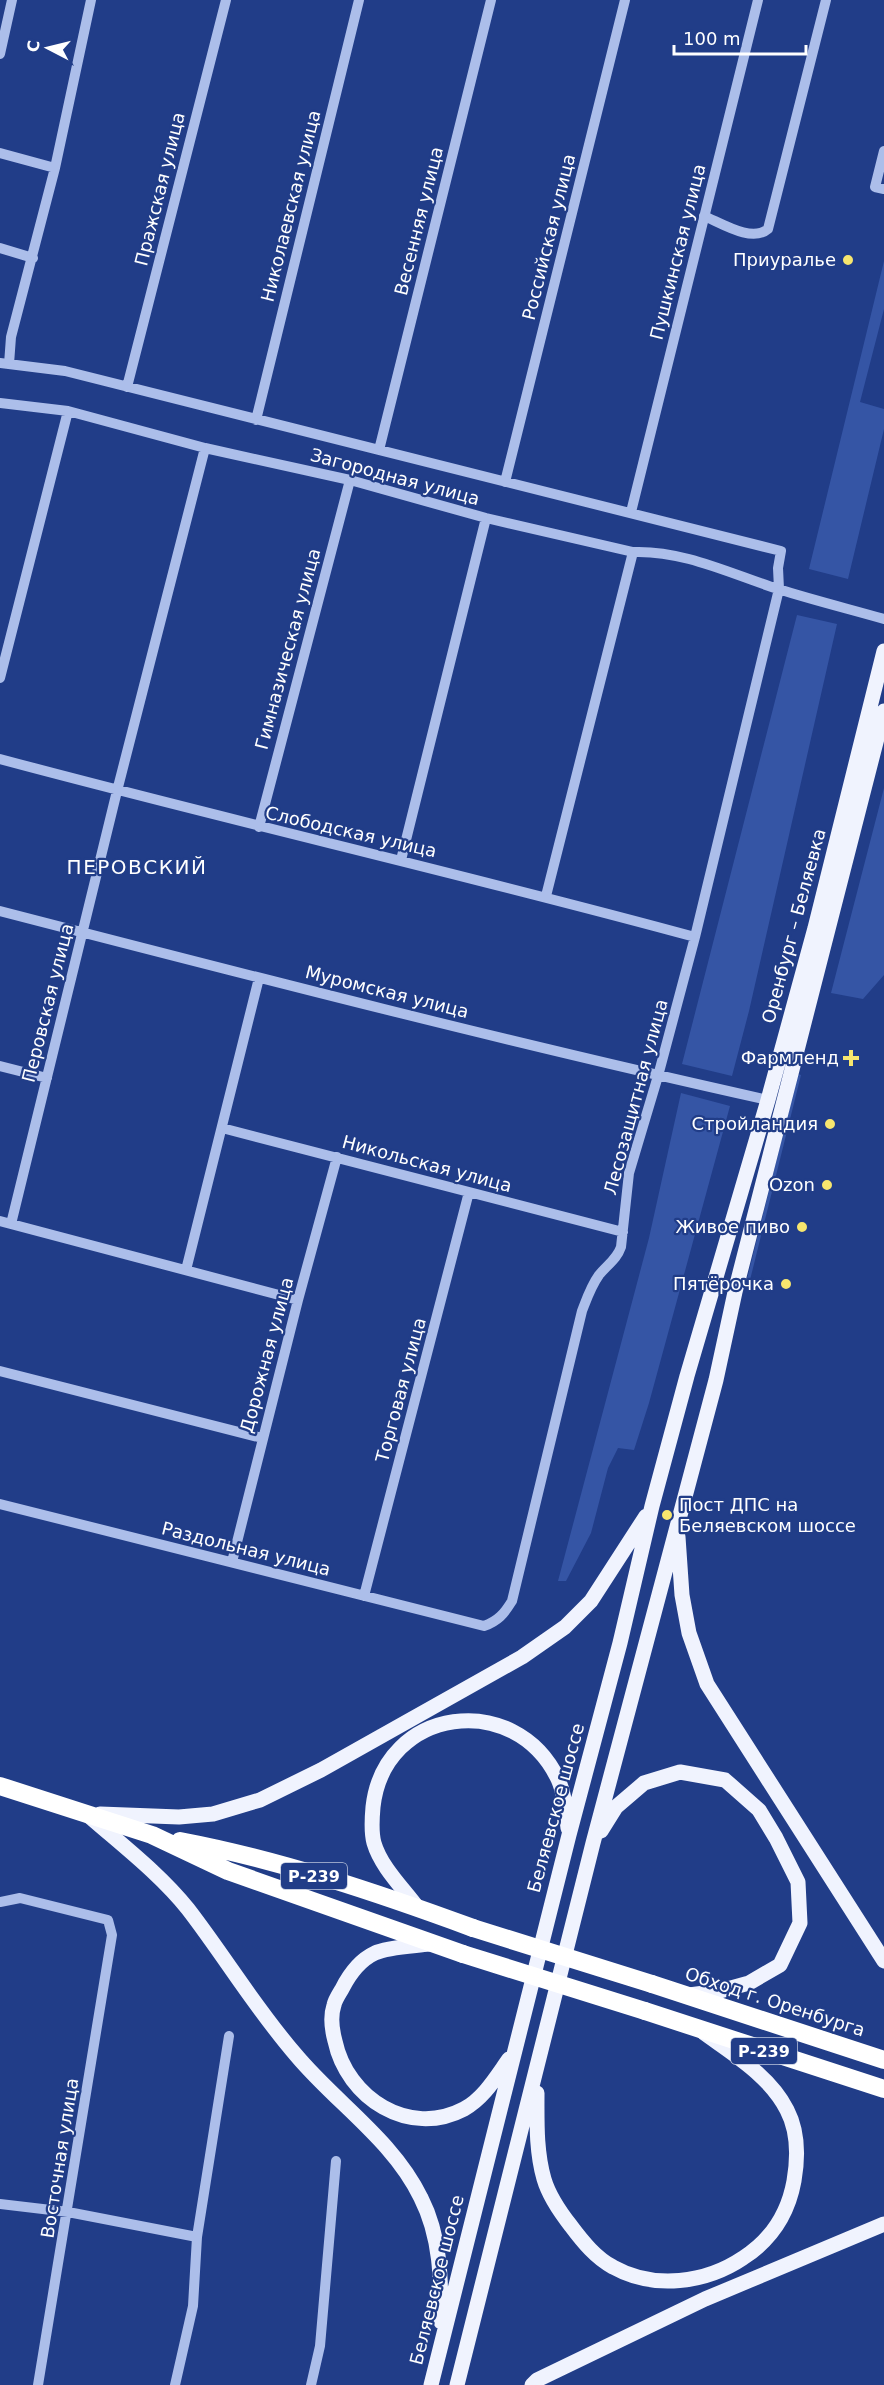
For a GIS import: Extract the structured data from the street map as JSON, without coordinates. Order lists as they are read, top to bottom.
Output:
{
  "streets": {
    "highway": ["Р-239", "Обход г. Оренбурга"],
    "main road": ["Оренбург – Беляевка", "Беляевское шоссе"],
    "street": [
      "Пражская улица",
      "Николаевская улица",
      "Весенняя улица",
      "Российская улица",
      "Пушкинская улица",
      "Загородная улица",
      "Гимназическая улица",
      "Слободская улица",
      "Муромская улица",
      "Перовская улица",
      "Лесозащитная улица",
      "Никольская улица",
      "Дорожная улица",
      "Торговая улица",
      "Раздольная улица",
      "Восточная улица"
    ]
  },
  "crossings": [
    ["Пушкинская улица", "Лесозащитная улица"],
    ["Загородная улица", "Гимназическая улица"],
    ["Загородная улица", "Перовская улица"],
    ["Загородная улица", "Лесозащитная улица"],
    ["Гимназическая улица", "Слободская улица"],
    ["Слободская улица", "Перовская улица"],
    ["Слободская улица", "Лесозащитная улица"],
    ["Оренбург – Беляевка", "Муромская улица"],
    ["Оренбург – Беляевка", "Беляевское шоссе"],
    ["Муромская улица", "Перовская улица"],
    ["Муромская улица", "Лесозащитная улица"],
    ["Лесозащитная улица", "Никольская улица"],
    ["Лесозащитная улица", "Раздольная улица"],
    ["Никольская улица", "Дорожная улица"],
    ["Никольская улица", "Торговая улица"],
    ["Дорожная улица", "Раздольная улица"],
    ["Торговая улица", "Раздольная улица"],
    ["Р-239", "Обход г. Оренбурга"]
  ],
  "districts": ["ПЕРОВСКИЙ"],
  "places": {
    "other": [
      "Приуралье",
      "Стройландия",
      "Ozon",
      "Живое пиво",
      "Пятёрочка",
      "Пост ДПС на Беляевском шоссе"
    ],
    "health": ["Фармленд"]
  },
  "scale_bar": "100 m",
  "north": "left"
}
